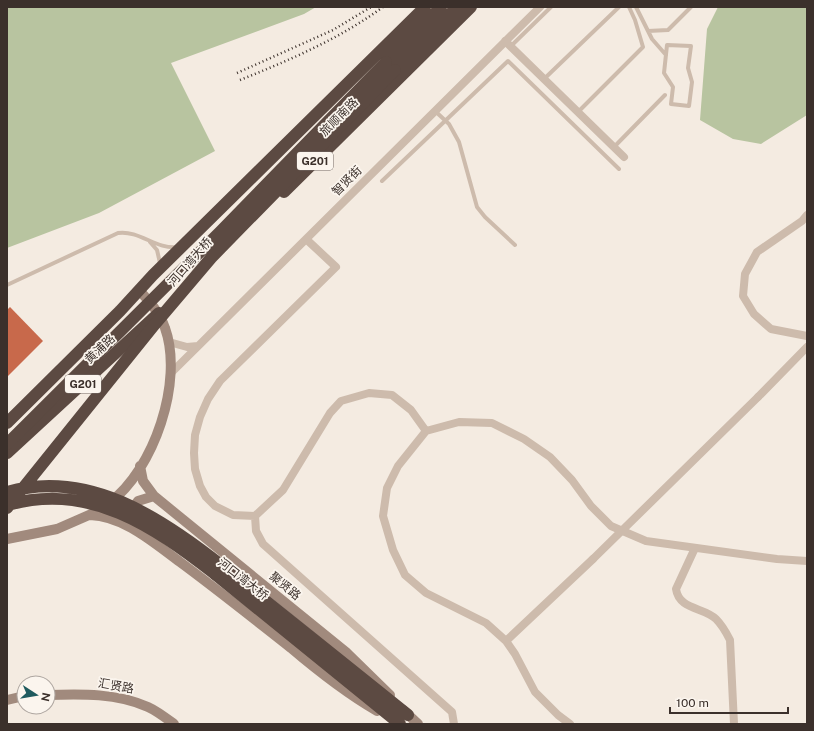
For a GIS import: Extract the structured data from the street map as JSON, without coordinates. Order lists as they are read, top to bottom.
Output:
{
  "streets": {
    "highway": [
      "旅顺南路",
      "G201",
      "河口湾大桥",
      "黄浦路"
    ],
    "main road": ["聚贤路", "汇贤路"],
    "street": ["智贤街"]
  },
  "crossings": [
    ["旅顺南路", "黄浦路"],
    ["河口湾大桥", "聚贤路"]
  ],
  "scale_bar": "100 m",
  "north": "right"
}
